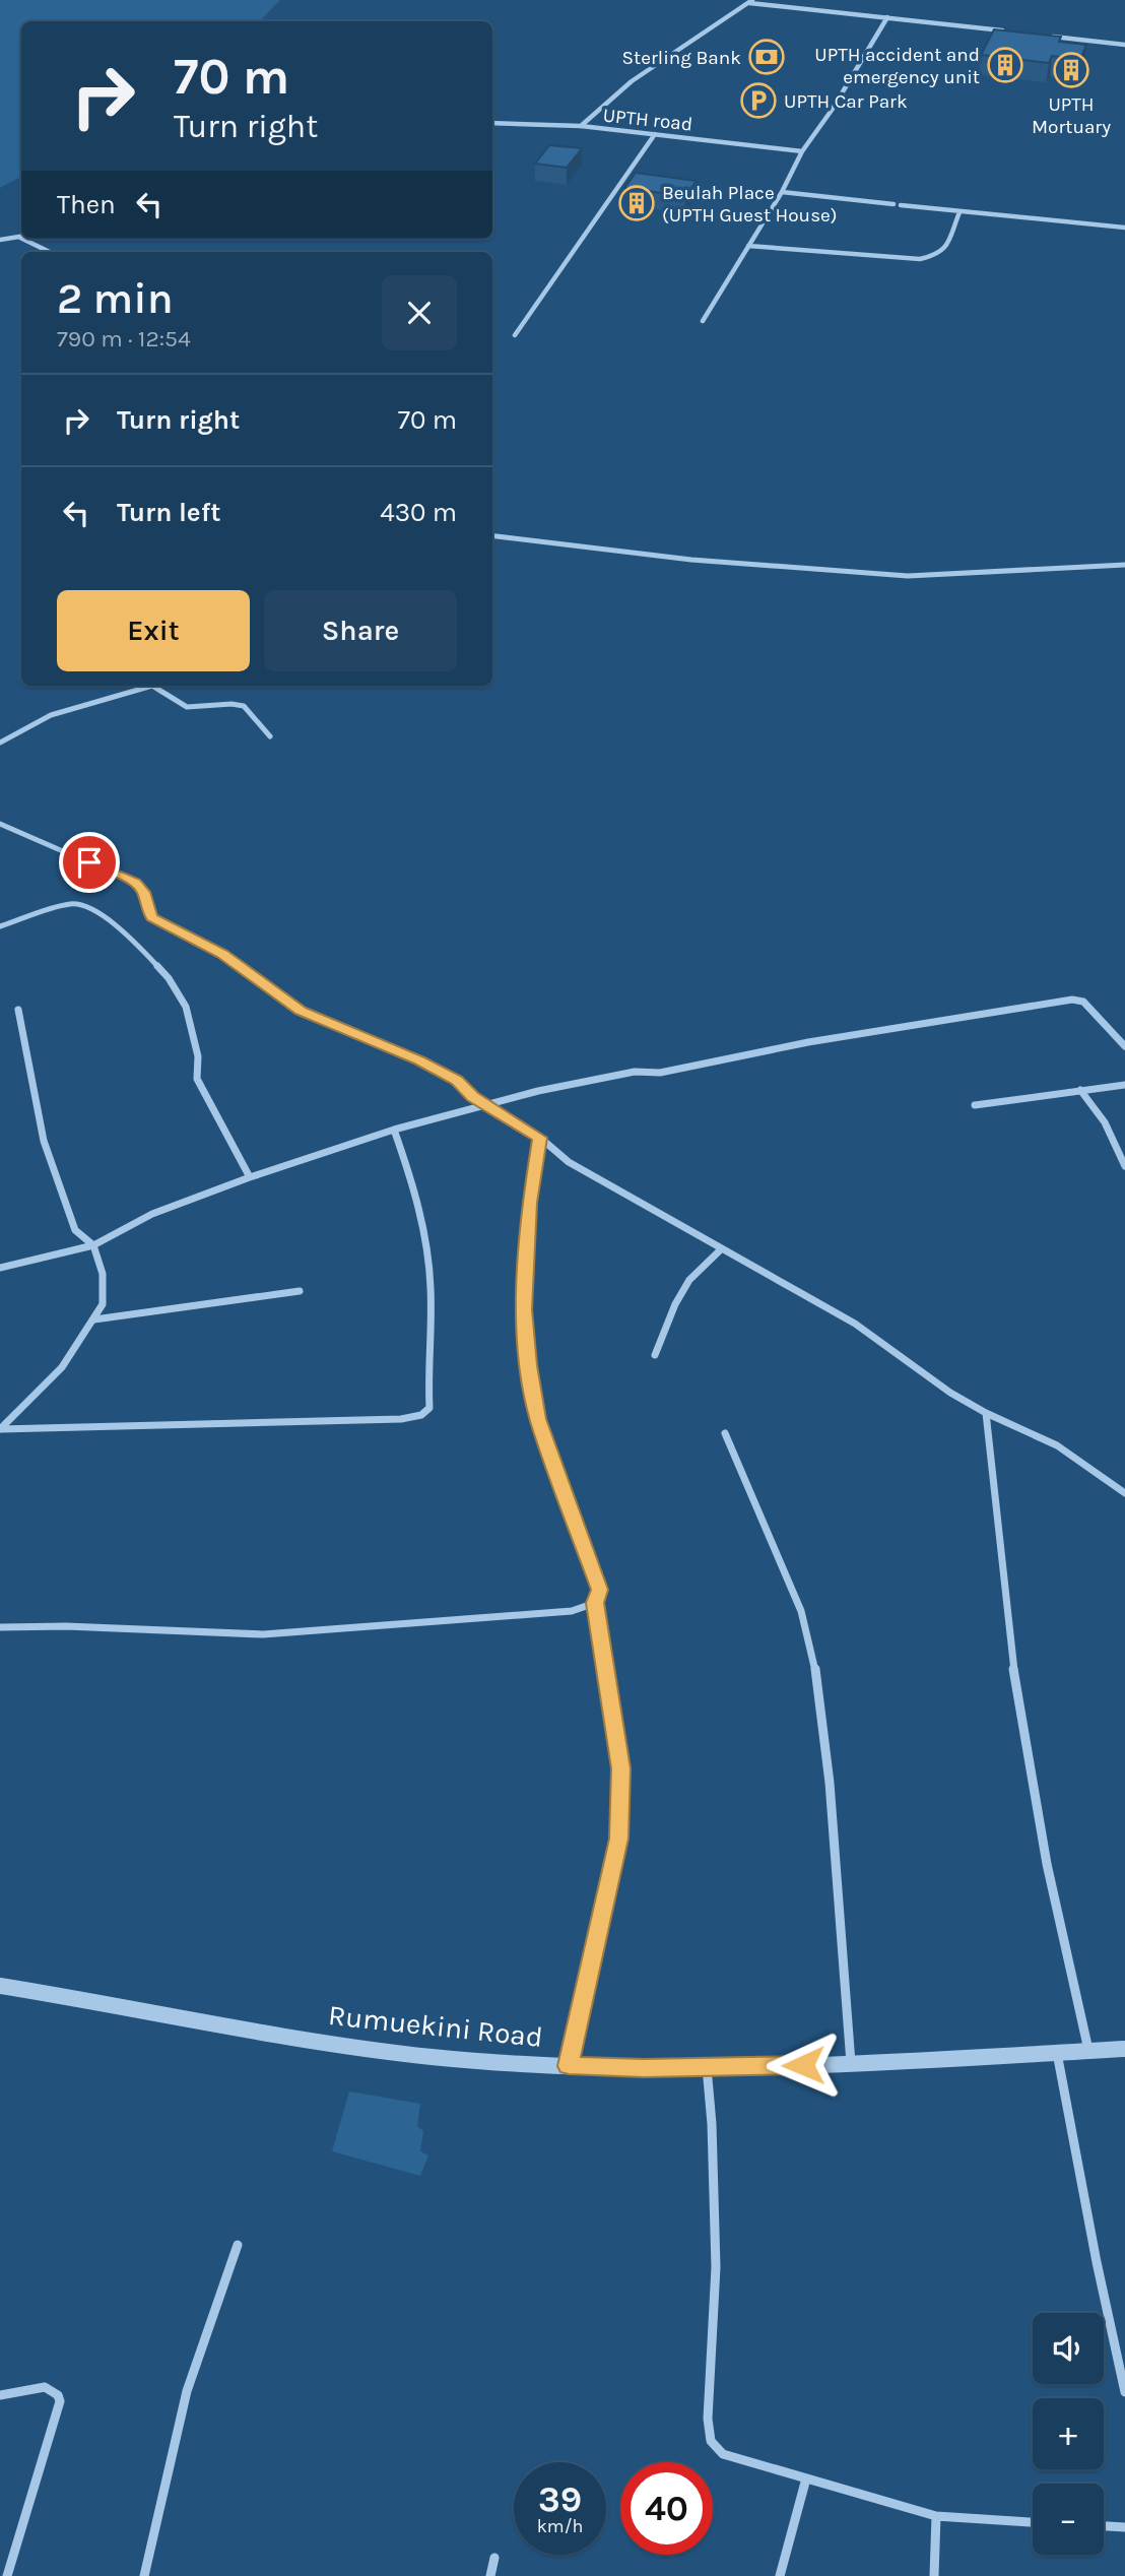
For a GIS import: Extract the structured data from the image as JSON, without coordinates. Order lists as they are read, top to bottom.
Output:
{
  "streets": {
    "street": ["UPTH road", "Rumuekini Road"]
  },
  "places": {
    "bank": ["Sterling Bank"],
    "building": ["UPTH accident and emergency unit", "UPTH Mortuary", "Beulah Place (UPTH Guest House)"],
    "parking": ["UPTH Car Park"]
  },
  "page": {
    "turn": ["70 m", "Turn right"],
    "then": "Then",
    "heading": ["2 min", "790 m · 12:54"],
    "list": [
      {
        "name": "Turn right",
        "value": "70 m"
      },
      {
        "name": "Turn left",
        "value": "430 m"
      }
    ],
    "buttons": ["Exit", "Share"],
    "map_buttons": ["+", "−"],
    "speed": "39 km/h",
    "limit": "40"
  }
}
